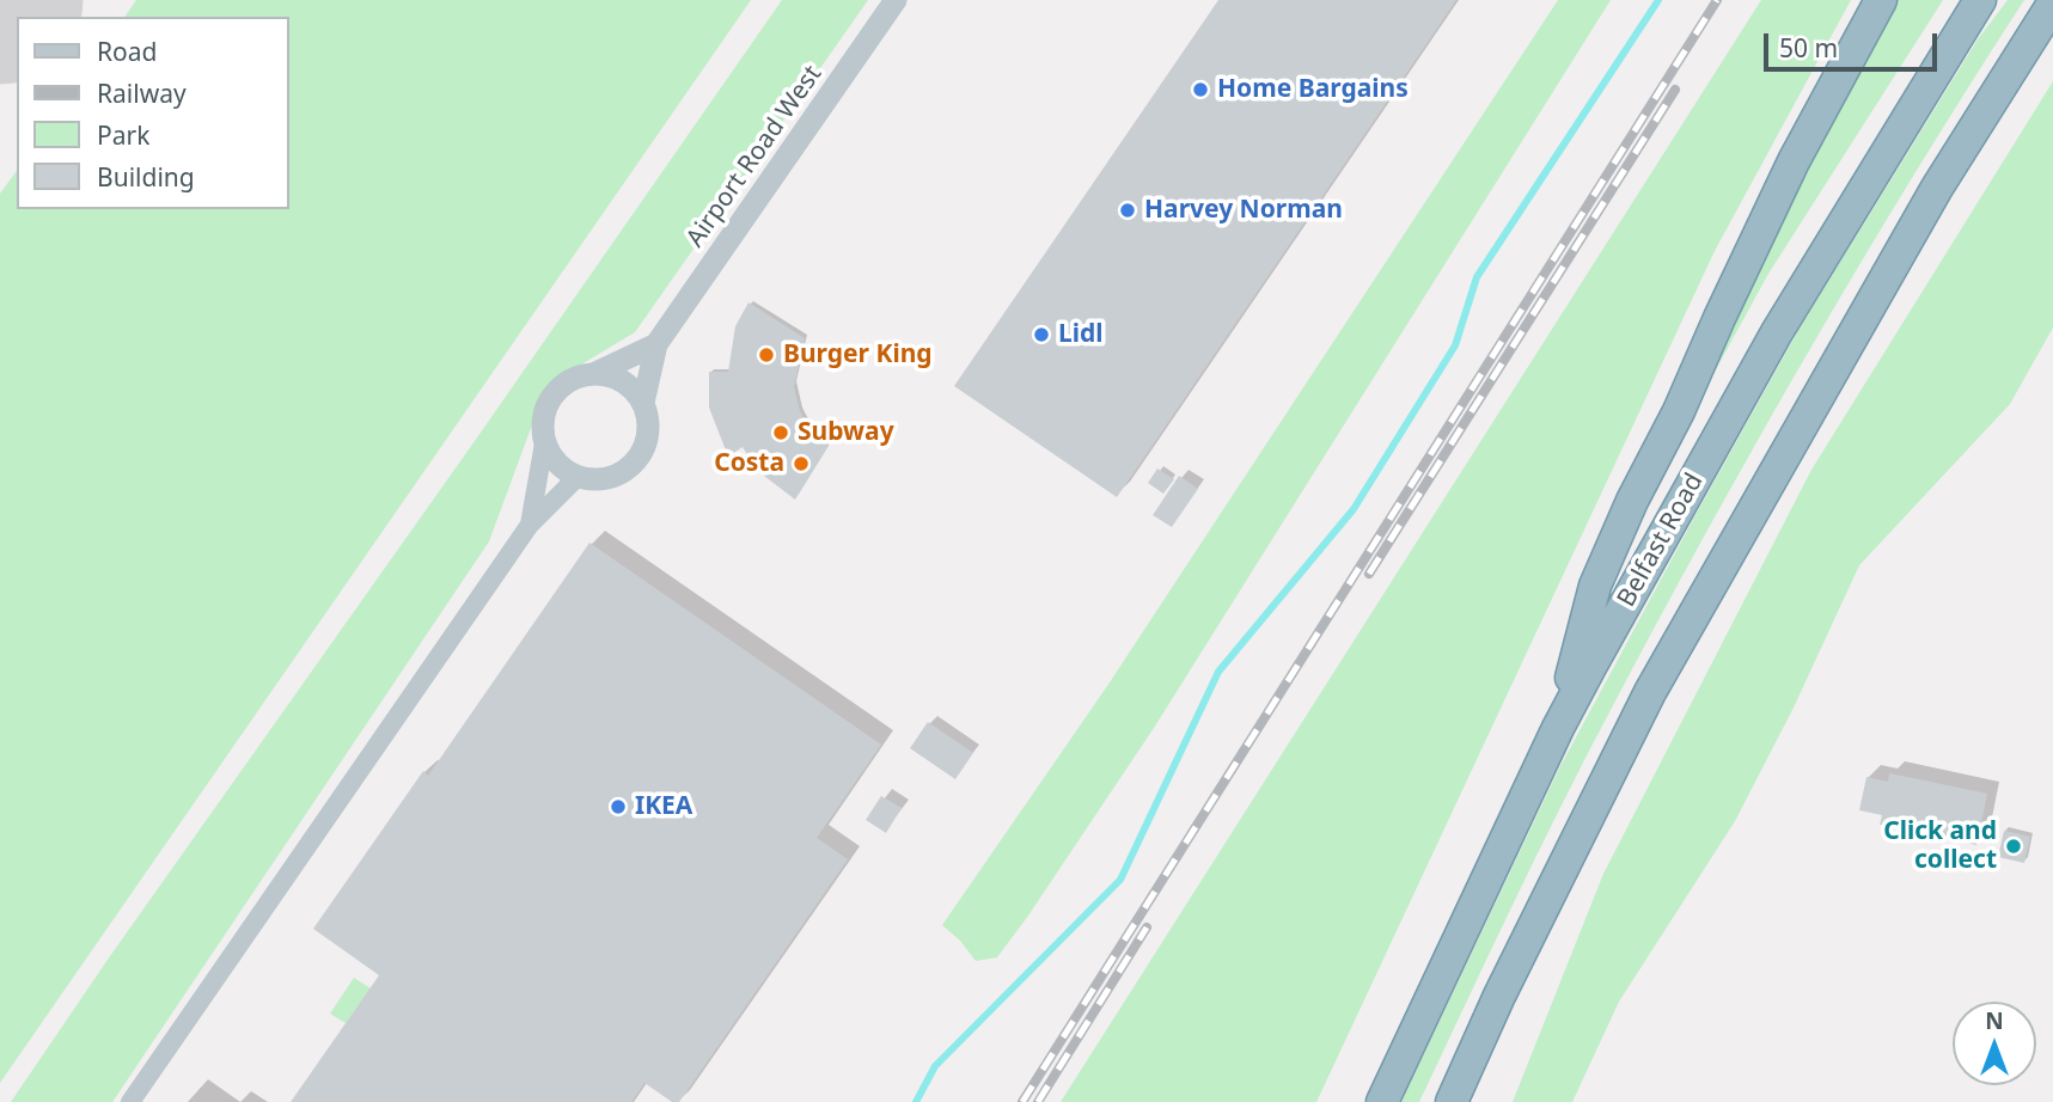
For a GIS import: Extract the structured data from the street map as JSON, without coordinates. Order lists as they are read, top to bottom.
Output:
{
  "streets": {
    "highway": ["Belfast Road"],
    "street": ["Airport Road West"]
  },
  "places": [
    "Home Bargains",
    "Harvey Norman",
    "Lidl",
    "Burger King",
    "Subway",
    "Costa",
    "IKEA",
    "Click and collect"
  ],
  "legend": [
    "Road",
    "Railway",
    "Park",
    "Building"
  ],
  "scale_bar": "50 m",
  "north": "top"
}
